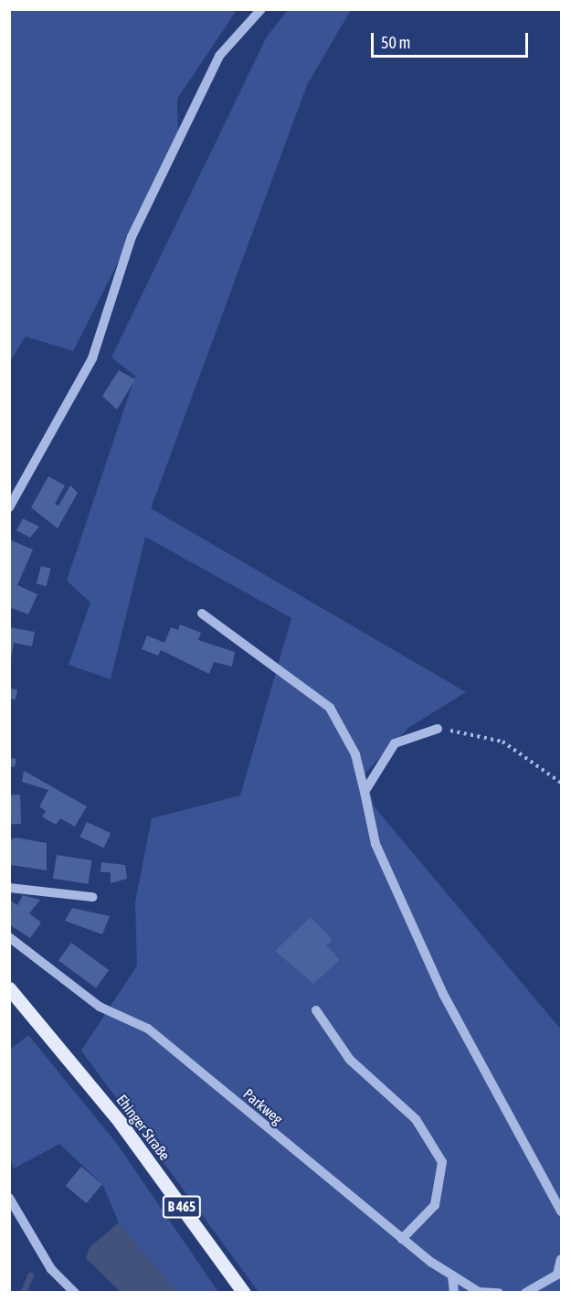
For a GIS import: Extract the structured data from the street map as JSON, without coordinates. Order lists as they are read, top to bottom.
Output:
{
  "streets": {
    "main road": ["Ehinger Straße", "B 465"],
    "street": ["Parkweg"]
  },
  "scale_bar": "50 m"
}
